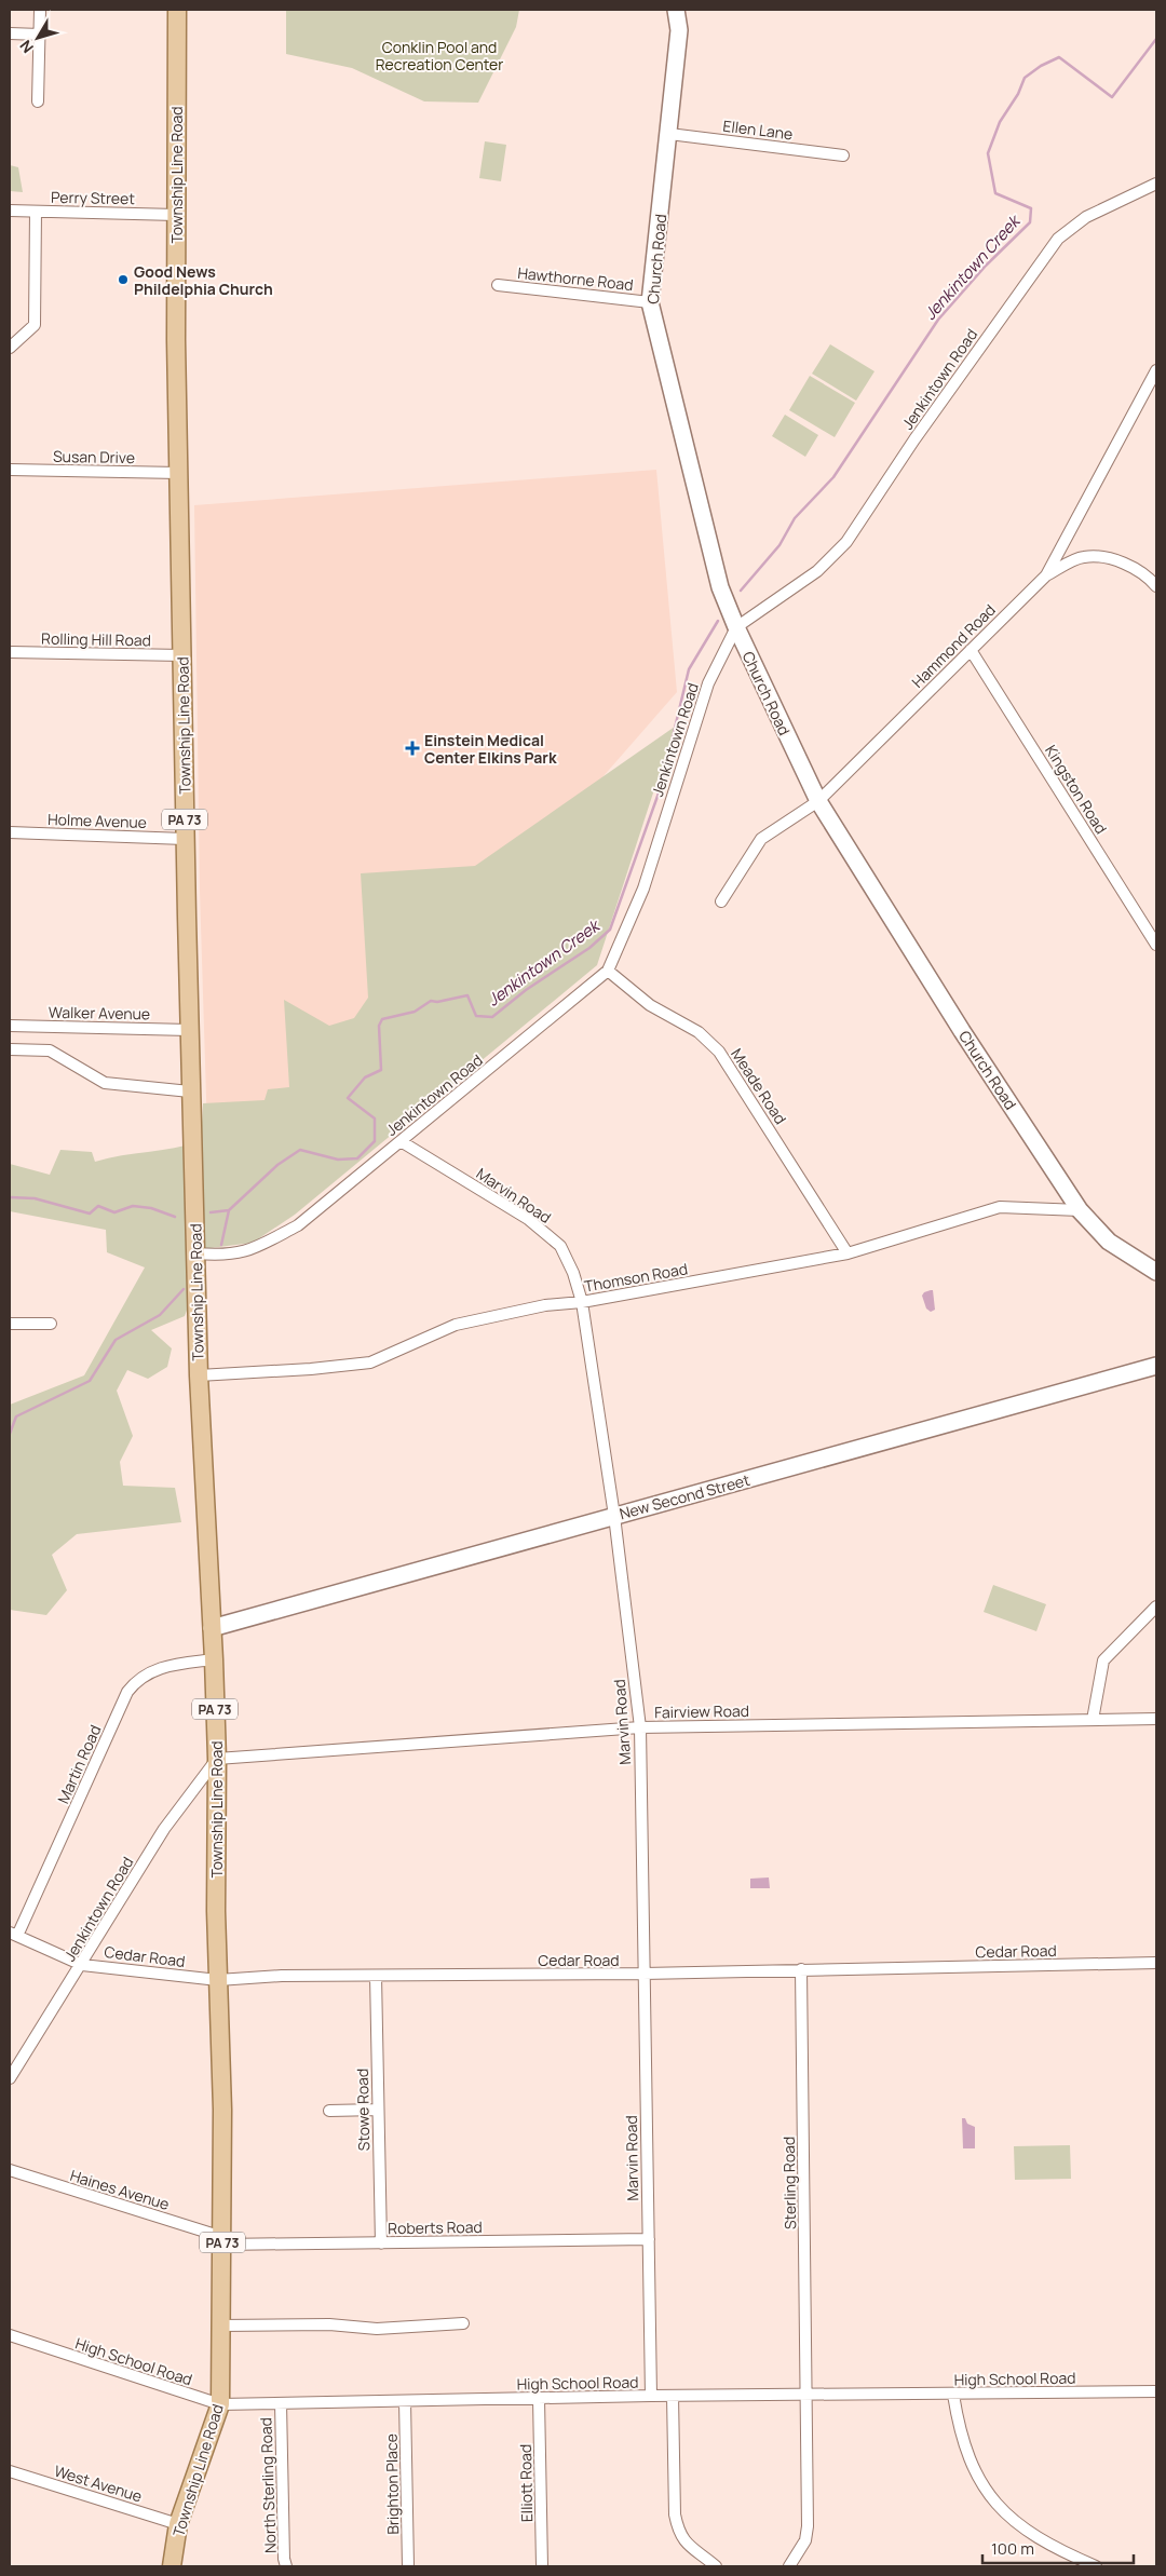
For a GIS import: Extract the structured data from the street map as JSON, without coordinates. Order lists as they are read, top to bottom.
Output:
{
  "streets": {
    "main road": ["Township Line Road", "PA 73"],
    "street": [
      "Ellen Lane",
      "Perry Street",
      "Church Road",
      "Hawthorne Road",
      "Jenkintown Road",
      "Susan Drive",
      "Rolling Hill Road",
      "Hammond Road",
      "Kingston Road",
      "Holme Avenue",
      "Walker Avenue",
      "Meade Road",
      "Marvin Road",
      "Thomson Road",
      "New Second Street",
      "Fairview Road",
      "Martin Road",
      "Cedar Road",
      "Stowe Road",
      "Sterling Road",
      "Haines Avenue",
      "Roberts Road",
      "High School Road",
      "West Avenue",
      "Elliott Road",
      "Brighton Place",
      "North Sterling Road"
    ]
  },
  "crossings": [
    ["Ellen Lane", "Church Road"],
    ["Township Line Road", "Perry Street"],
    ["Township Line Road", "Jenkintown Road"],
    ["Township Line Road", "Susan Drive"],
    ["Township Line Road", "Rolling Hill Road"],
    ["Township Line Road", "Holme Avenue"],
    ["Township Line Road", "Walker Avenue"],
    ["Township Line Road", "Thomson Road"],
    ["Township Line Road", "New Second Street"],
    ["Township Line Road", "Fairview Road"],
    ["Township Line Road", "Martin Road"],
    ["Township Line Road", "Cedar Road"],
    ["Township Line Road", "Haines Avenue"],
    ["Township Line Road", "Roberts Road"],
    ["Township Line Road", "High School Road"],
    ["Township Line Road", "West Avenue"],
    ["Church Road", "Hawthorne Road"],
    ["Church Road", "Jenkintown Road"],
    ["Church Road", "Hammond Road"],
    ["Church Road", "Thomson Road"],
    ["Jenkintown Road", "Meade Road"],
    ["Jenkintown Road", "Marvin Road"],
    ["Jenkintown Road", "Fairview Road"],
    ["Jenkintown Road", "Cedar Road"],
    ["Hammond Road", "Kingston Road"],
    ["Meade Road", "Thomson Road"],
    ["Marvin Road", "Thomson Road"],
    ["Marvin Road", "New Second Street"],
    ["Marvin Road", "Fairview Road"],
    ["Marvin Road", "Cedar Road"],
    ["Marvin Road", "Roberts Road"],
    ["Marvin Road", "High School Road"],
    ["Martin Road", "Cedar Road"],
    ["Cedar Road", "Stowe Road"],
    ["Cedar Road", "Sterling Road"],
    ["Stowe Road", "Roberts Road"],
    ["Sterling Road", "High School Road"],
    ["Haines Avenue", "Roberts Road"],
    ["High School Road", "Elliott Road"],
    ["High School Road", "Brighton Place"],
    ["High School Road", "North Sterling Road"]
  ],
  "water": ["Jenkintown Creek"],
  "parks": ["Conklin Pool and Recreation Center"],
  "places": {
    "other": ["Good News Phildelphia Church"],
    "health": ["Einstein Medical Center Elkins Park"]
  },
  "scale_bar": "100 m",
  "north": "bottom left"
}
